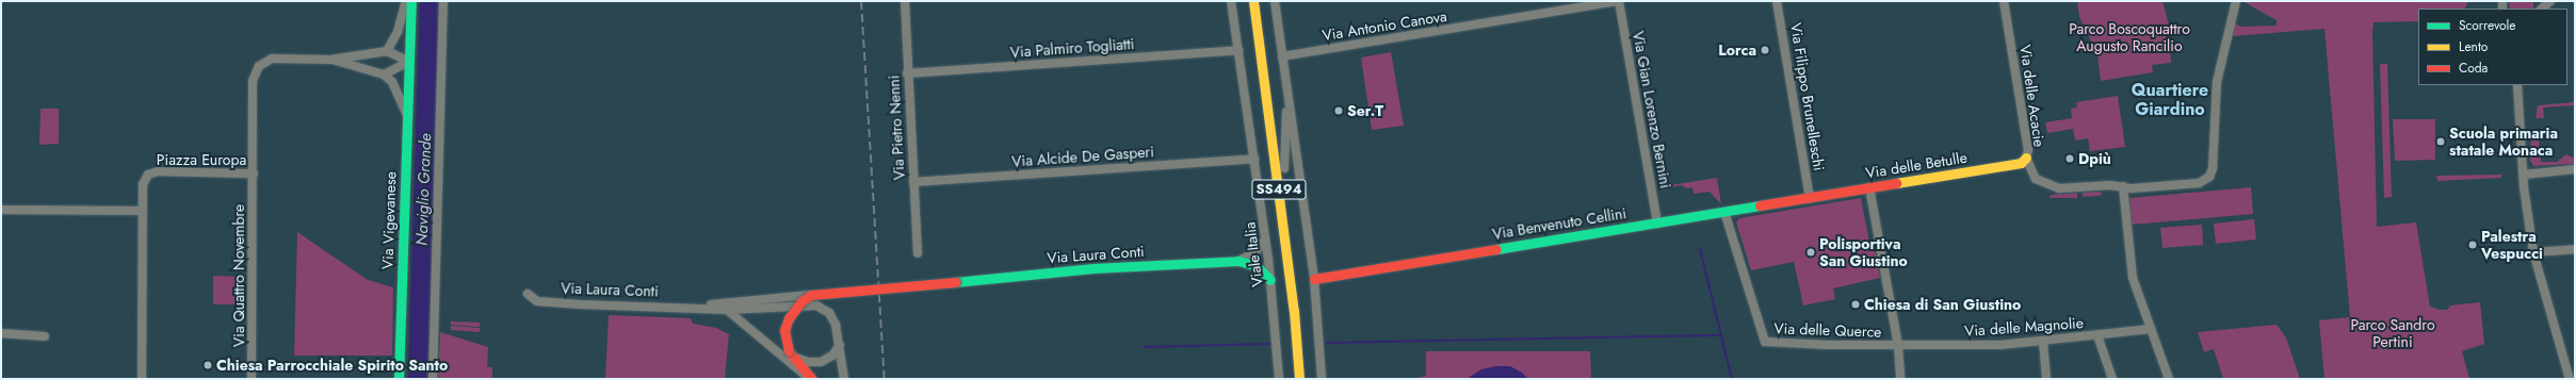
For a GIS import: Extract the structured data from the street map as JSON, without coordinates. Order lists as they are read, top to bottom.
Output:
{
  "streets": {
    "street": [
      "Via Antonio Canova",
      "Via Palmiro Togliatti",
      "Via delle Acacie",
      "Via Filippo Brunelleschi",
      "Via Gian Lorenzo Bernini",
      "Via Pietro Nenni",
      "Via Alcide De Gasperi",
      "Piazza Europa",
      "Via delle Betulle",
      "SS494",
      "Via Vigevanese",
      "Via Benvenuto Cellini",
      "Via Laura Conti",
      "Viale Italia",
      "Via Quattro Novembre",
      "Via delle Magnolie",
      "Via delle Querce"
    ]
  },
  "crossings": [
    ["Via Antonio Canova", "Via Gian Lorenzo Bernini"],
    ["Via Palmiro Togliatti", "Via Pietro Nenni"],
    ["Via Palmiro Togliatti", "Viale Italia"],
    ["Via delle Acacie", "Via delle Betulle"],
    ["Via Filippo Brunelleschi", "Via delle Betulle"],
    ["Via Filippo Brunelleschi", "Via Benvenuto Cellini"],
    ["Via Gian Lorenzo Bernini", "Via Benvenuto Cellini"],
    ["Via Pietro Nenni", "Via Alcide De Gasperi"],
    ["Via Alcide De Gasperi", "Viale Italia"],
    ["Piazza Europa", "Via Quattro Novembre"],
    ["Via delle Betulle", "Via Benvenuto Cellini"],
    ["Via Benvenuto Cellini", "Via delle Querce"],
    ["Via Laura Conti", "Viale Italia"],
    ["Via delle Magnolie", "Via delle Querce"]
  ],
  "districts": ["Quartiere Giardino"],
  "water": ["Naviglio Grande"],
  "parks": ["Parco Boscoquattro Augusto Rancilio", "Parco Sandro Pertini"],
  "places": [
    "Lorca",
    "Ser.T",
    "Scuola primaria statale Monaca",
    "Dpiù",
    "Palestra Vespucci",
    "Polisportiva San Giustino",
    "Chiesa di San Giustino",
    "Chiesa Parrocchiale Spirito Santo"
  ],
  "legend": ["Scorrevole", "Lento", "Coda"]
}
